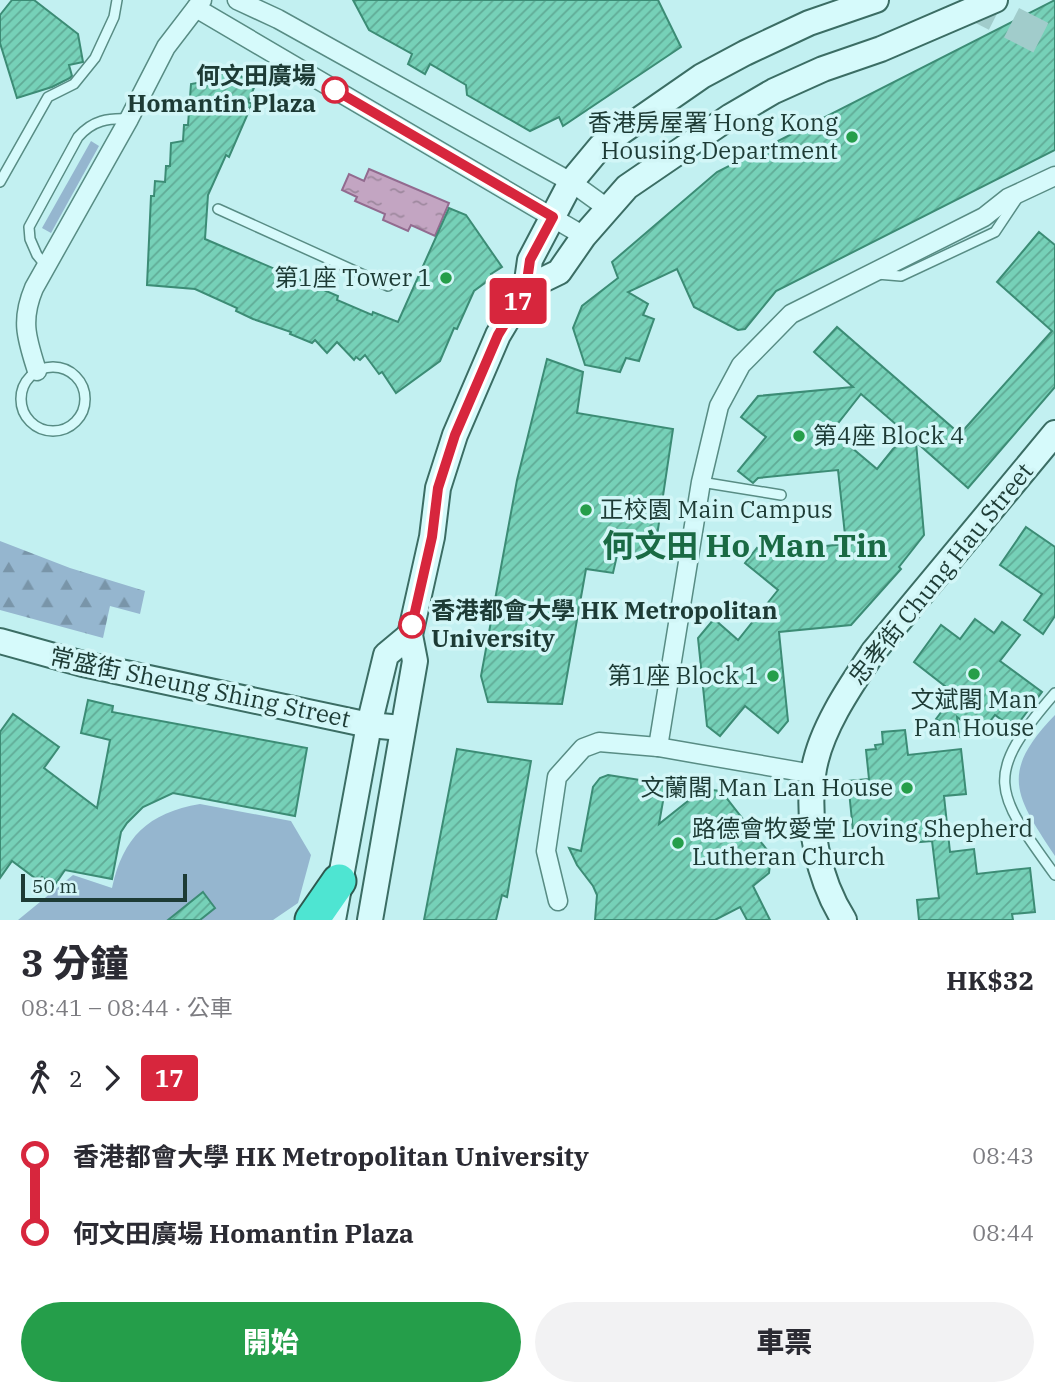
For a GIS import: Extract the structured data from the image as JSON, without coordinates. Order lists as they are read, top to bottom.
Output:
{
  "streets": {
    "main road": ["忠孝街 Chung Hau Street", "常盛街 Sheung Shing Street"]
  },
  "districts": ["何文田 Ho Man Tin"],
  "places": [
    "何文田廣場 Homantin Plaza",
    "香港房屋署 Hong Kong Housing Department",
    "第1座 Tower 1",
    "第4座 Block 4",
    "正校園 Main Campus",
    "香港都會大學 HK Metropolitan University",
    "文斌閣 Man Pan House",
    "第1座 Block 1",
    "文蘭閣 Man Lan House",
    "路德會牧愛堂 Loving Shepherd Lutheran Church"
  ],
  "lines": ["bus line 17"],
  "scale_bar": "50 m",
  "page": {
    "on_map": "17",
    "scale": "50 m",
    "heading": ["3 分鐘", "08:41 – 08:44 · 公車", "HK$32"],
    "legs": ["2", "17"],
    "list": [
      {
        "name": "香港都會大學 HK Metropolitan University",
        "value": "08:43"
      },
      {
        "name": "何文田廣場 Homantin Plaza",
        "value": "08:44"
      }
    ],
    "buttons": ["開始", "車票"]
  }
}
